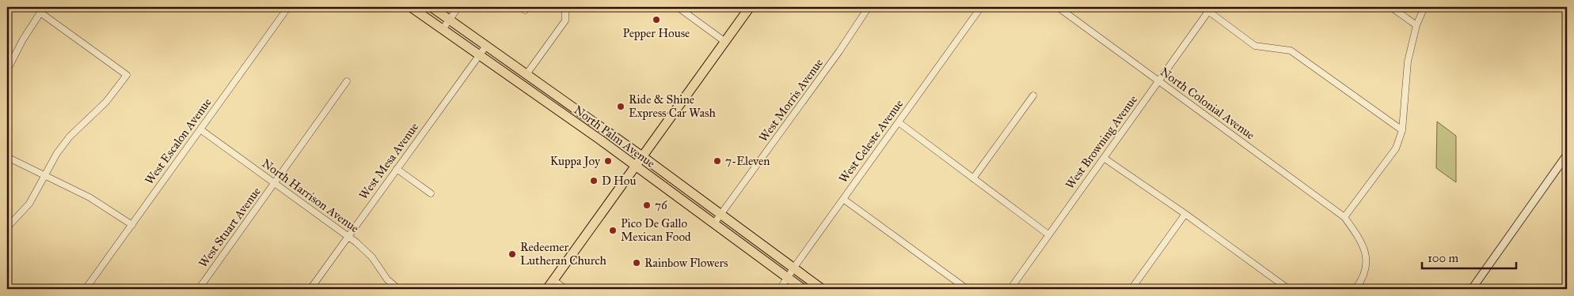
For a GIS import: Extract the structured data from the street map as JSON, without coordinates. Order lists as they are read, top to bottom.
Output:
{
  "streets": {
    "main road": ["North Palm Avenue"],
    "street": [
      "West Morris Avenue",
      "North Colonial Avenue",
      "West Escalon Avenue",
      "West Celeste Avenue",
      "West Browning Avenue",
      "West Mesa Avenue",
      "North Harrison Avenue",
      "West Stuart Avenue"
    ]
  },
  "crossings": [
    ["West Morris Avenue", "North Palm Avenue"],
    ["North Colonial Avenue", "West Browning Avenue"],
    ["North Palm Avenue", "West Celeste Avenue"],
    ["North Palm Avenue", "West Mesa Avenue"],
    ["West Escalon Avenue", "North Harrison Avenue"],
    ["West Mesa Avenue", "North Harrison Avenue"],
    ["North Harrison Avenue", "West Stuart Avenue"]
  ],
  "places": [
    "Pepper House",
    "Ride & Shine Express Car Wash",
    "Kuppa Joy",
    "7-Eleven",
    "D Hou",
    "76",
    "Pico De Gallo Mexican Food",
    "Redeemer Lutheran Church",
    "Rainbow Flowers"
  ],
  "scale_bar": "100 m"
}
